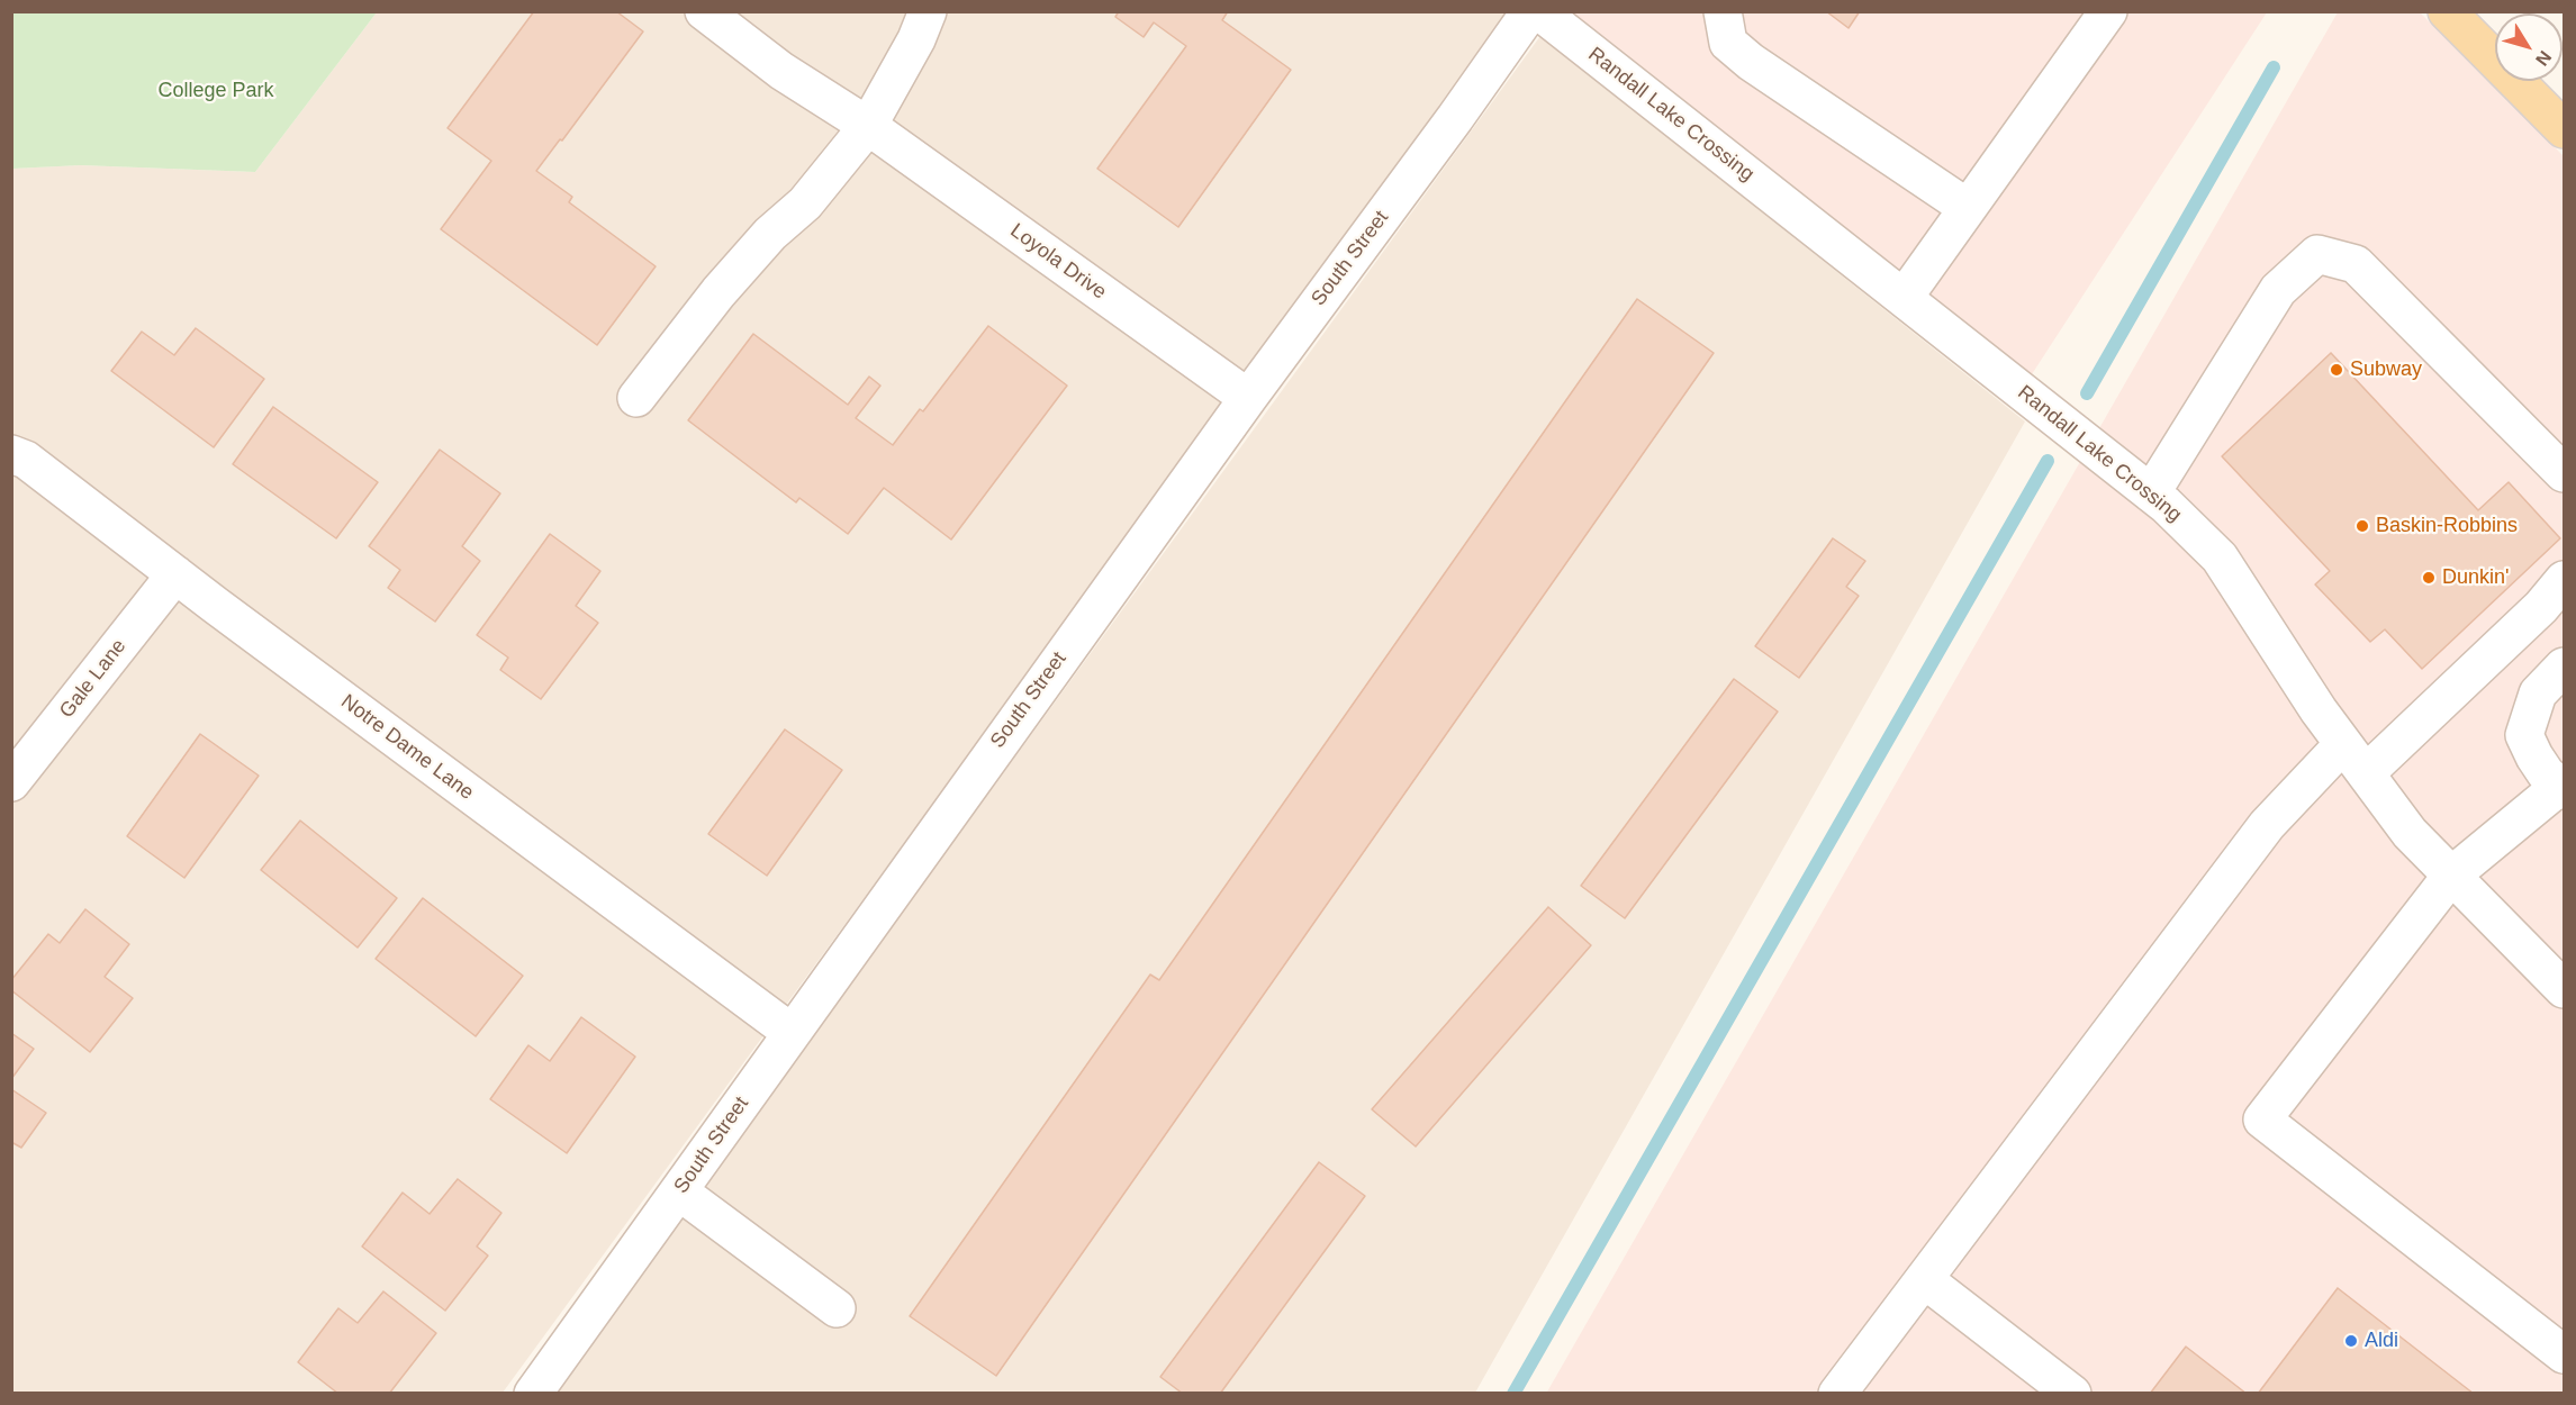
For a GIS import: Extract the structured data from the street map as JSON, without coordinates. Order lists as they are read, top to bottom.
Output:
{
  "streets": {
    "street": [
      "Randall Lake Crossing",
      "South Street",
      "Loyola Drive",
      "Gale Lane",
      "Notre Dame Lane"
    ]
  },
  "crossings": [
    ["South Street", "Loyola Drive"],
    ["South Street", "Notre Dame Lane"],
    ["Gale Lane", "Notre Dame Lane"]
  ],
  "parks": ["College Park"],
  "places": [
    "Subway",
    "Baskin-Robbins",
    "Dunkin'",
    "Aldi"
  ],
  "north": "bottom right"
}
